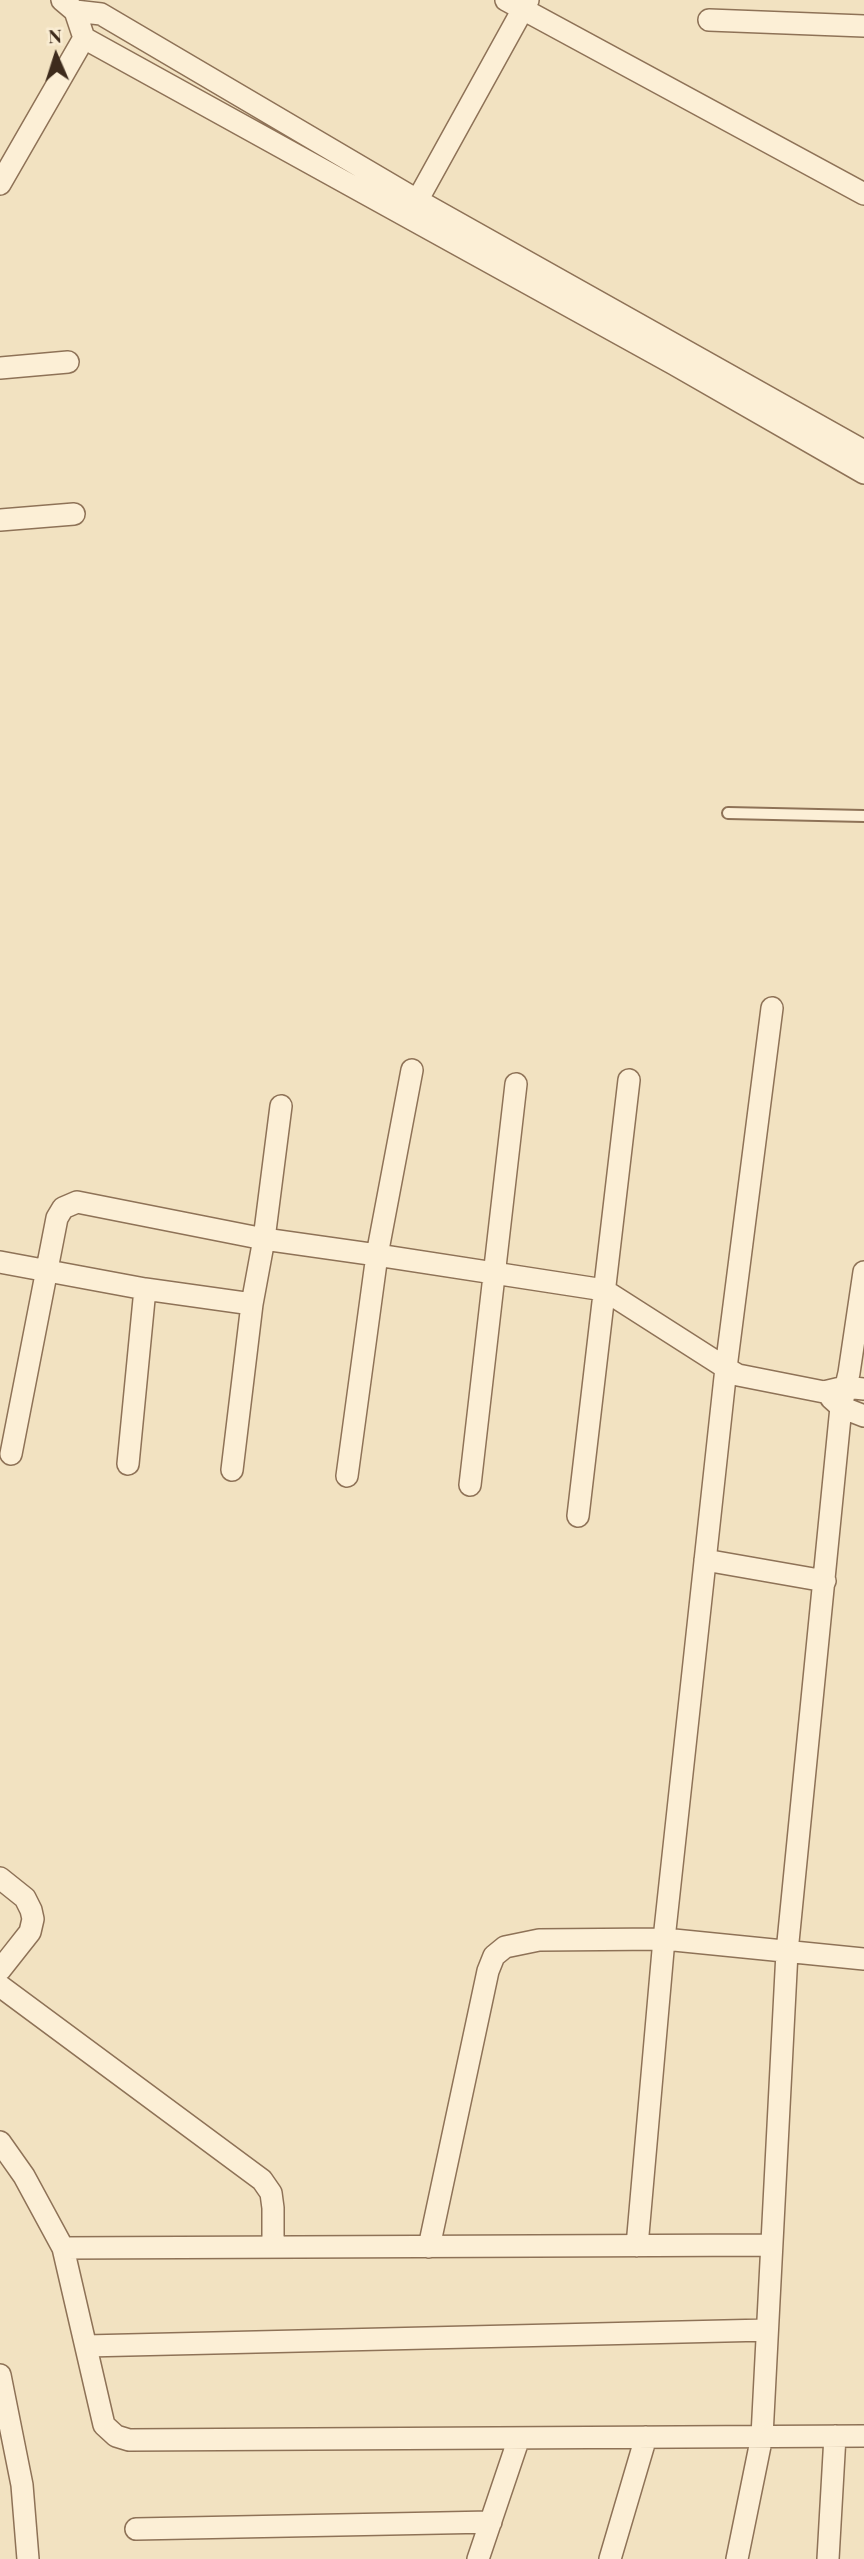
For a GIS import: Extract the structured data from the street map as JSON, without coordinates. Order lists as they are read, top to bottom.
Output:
{
  "north": "top"
}
